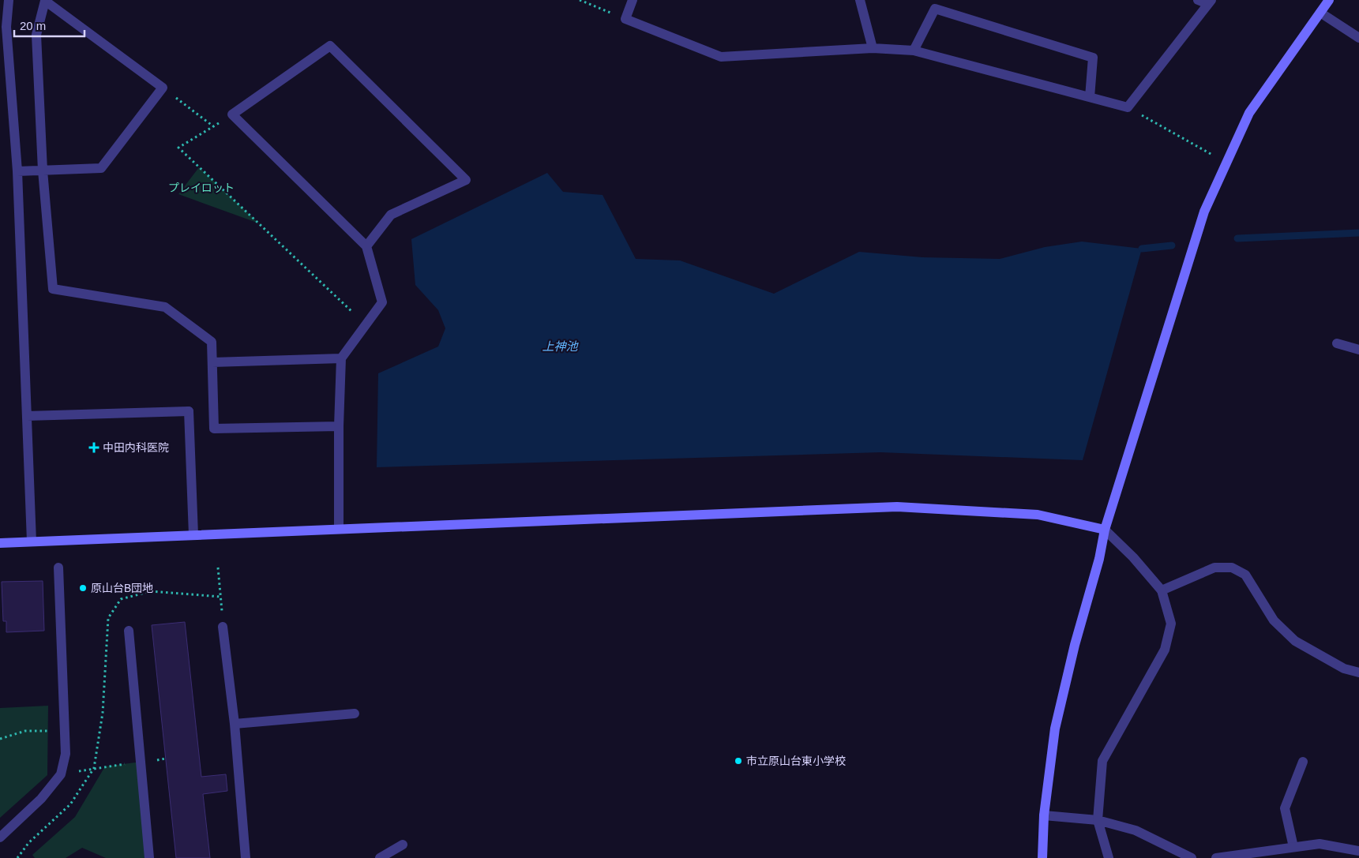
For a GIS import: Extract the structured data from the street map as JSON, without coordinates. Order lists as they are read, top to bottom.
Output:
{
  "water": ["上神池"],
  "parks": ["プレイロット"],
  "places": {
    "health": ["中田内科医院"],
    "other": ["原山台B団地", "市立原山台東小学校"]
  },
  "scale_bar": "20 m"
}
